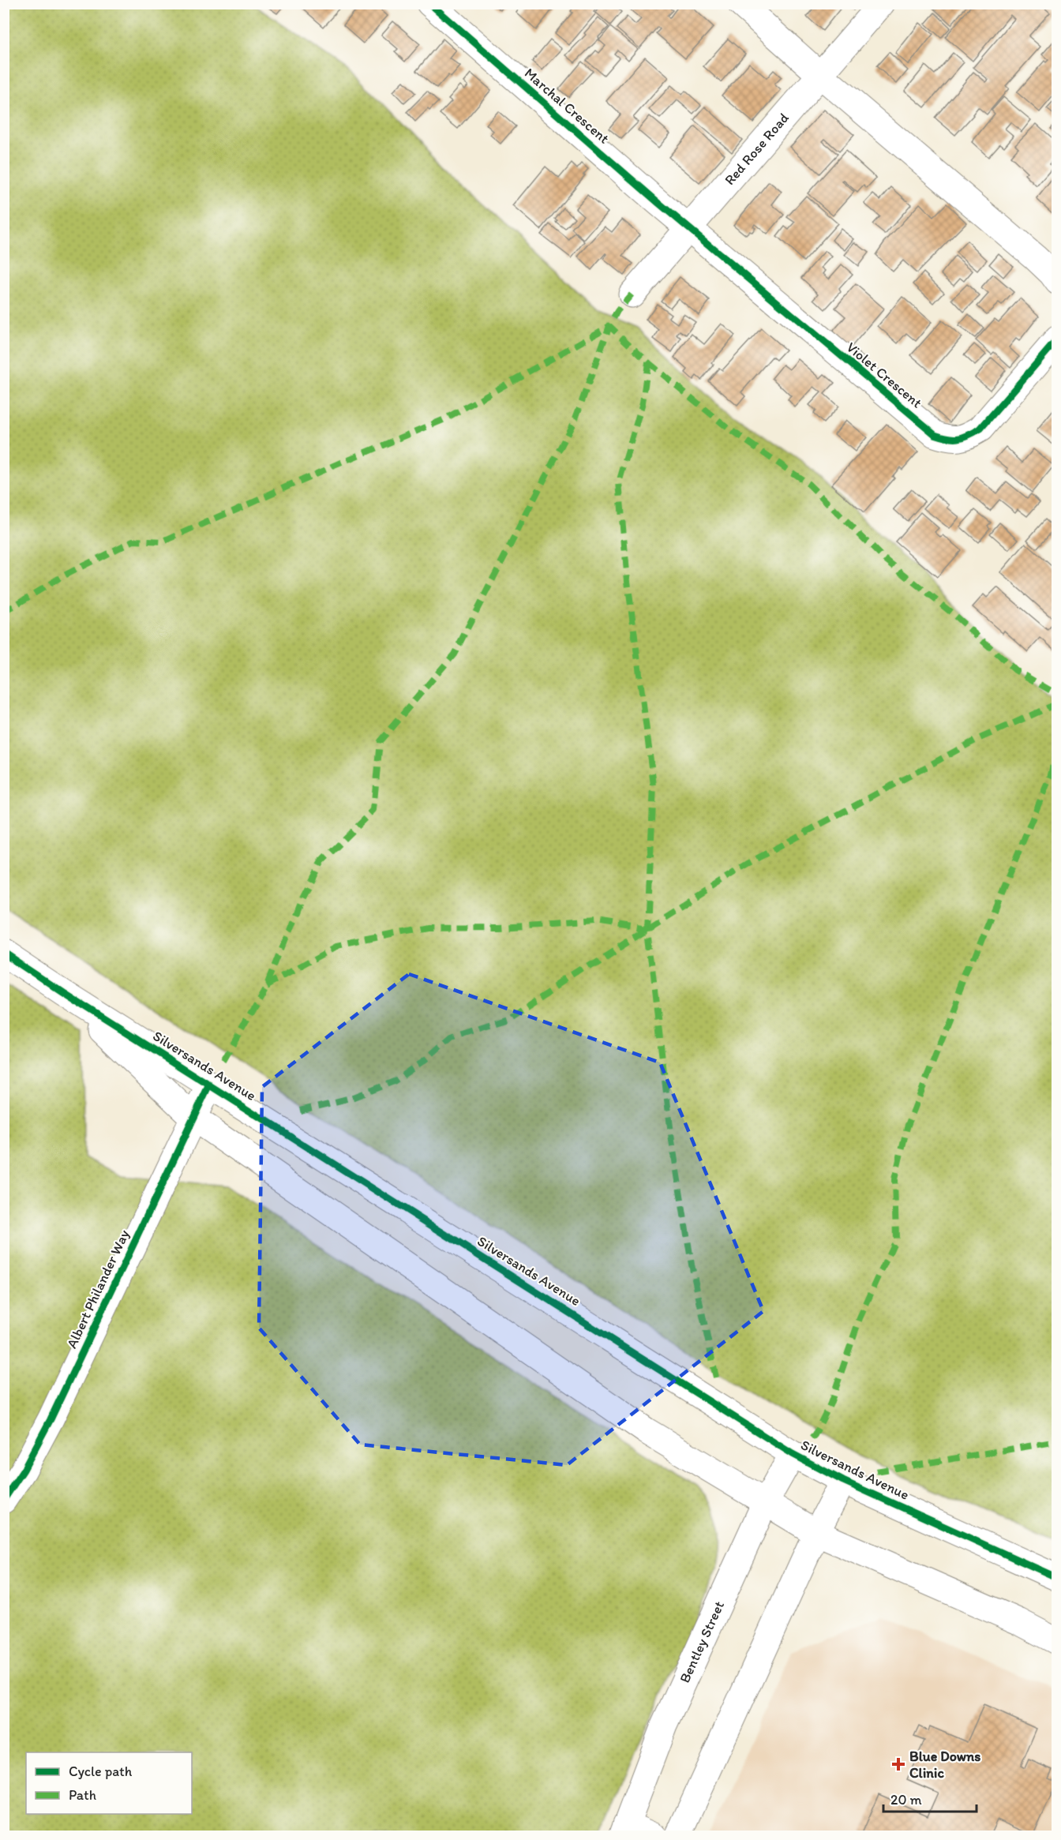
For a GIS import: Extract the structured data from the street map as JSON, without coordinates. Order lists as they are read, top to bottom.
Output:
{
  "streets": {
    "street": [
      "Marchal Crescent",
      "Red Rose Road",
      "Violet Crescent",
      "Silversands Avenue",
      "Albert Philander Way",
      "Bentley Street"
    ]
  },
  "crossings": [
    ["Marchal Crescent", "Red Rose Road"],
    ["Marchal Crescent", "Violet Crescent"],
    ["Red Rose Road", "Violet Crescent"],
    ["Silversands Avenue", "Albert Philander Way"],
    ["Silversands Avenue", "Bentley Street"]
  ],
  "places": {
    "health": ["Blue Downs Clinic"]
  },
  "legend": ["Cycle path", "Path"],
  "scale_bar": "20 m"
}
